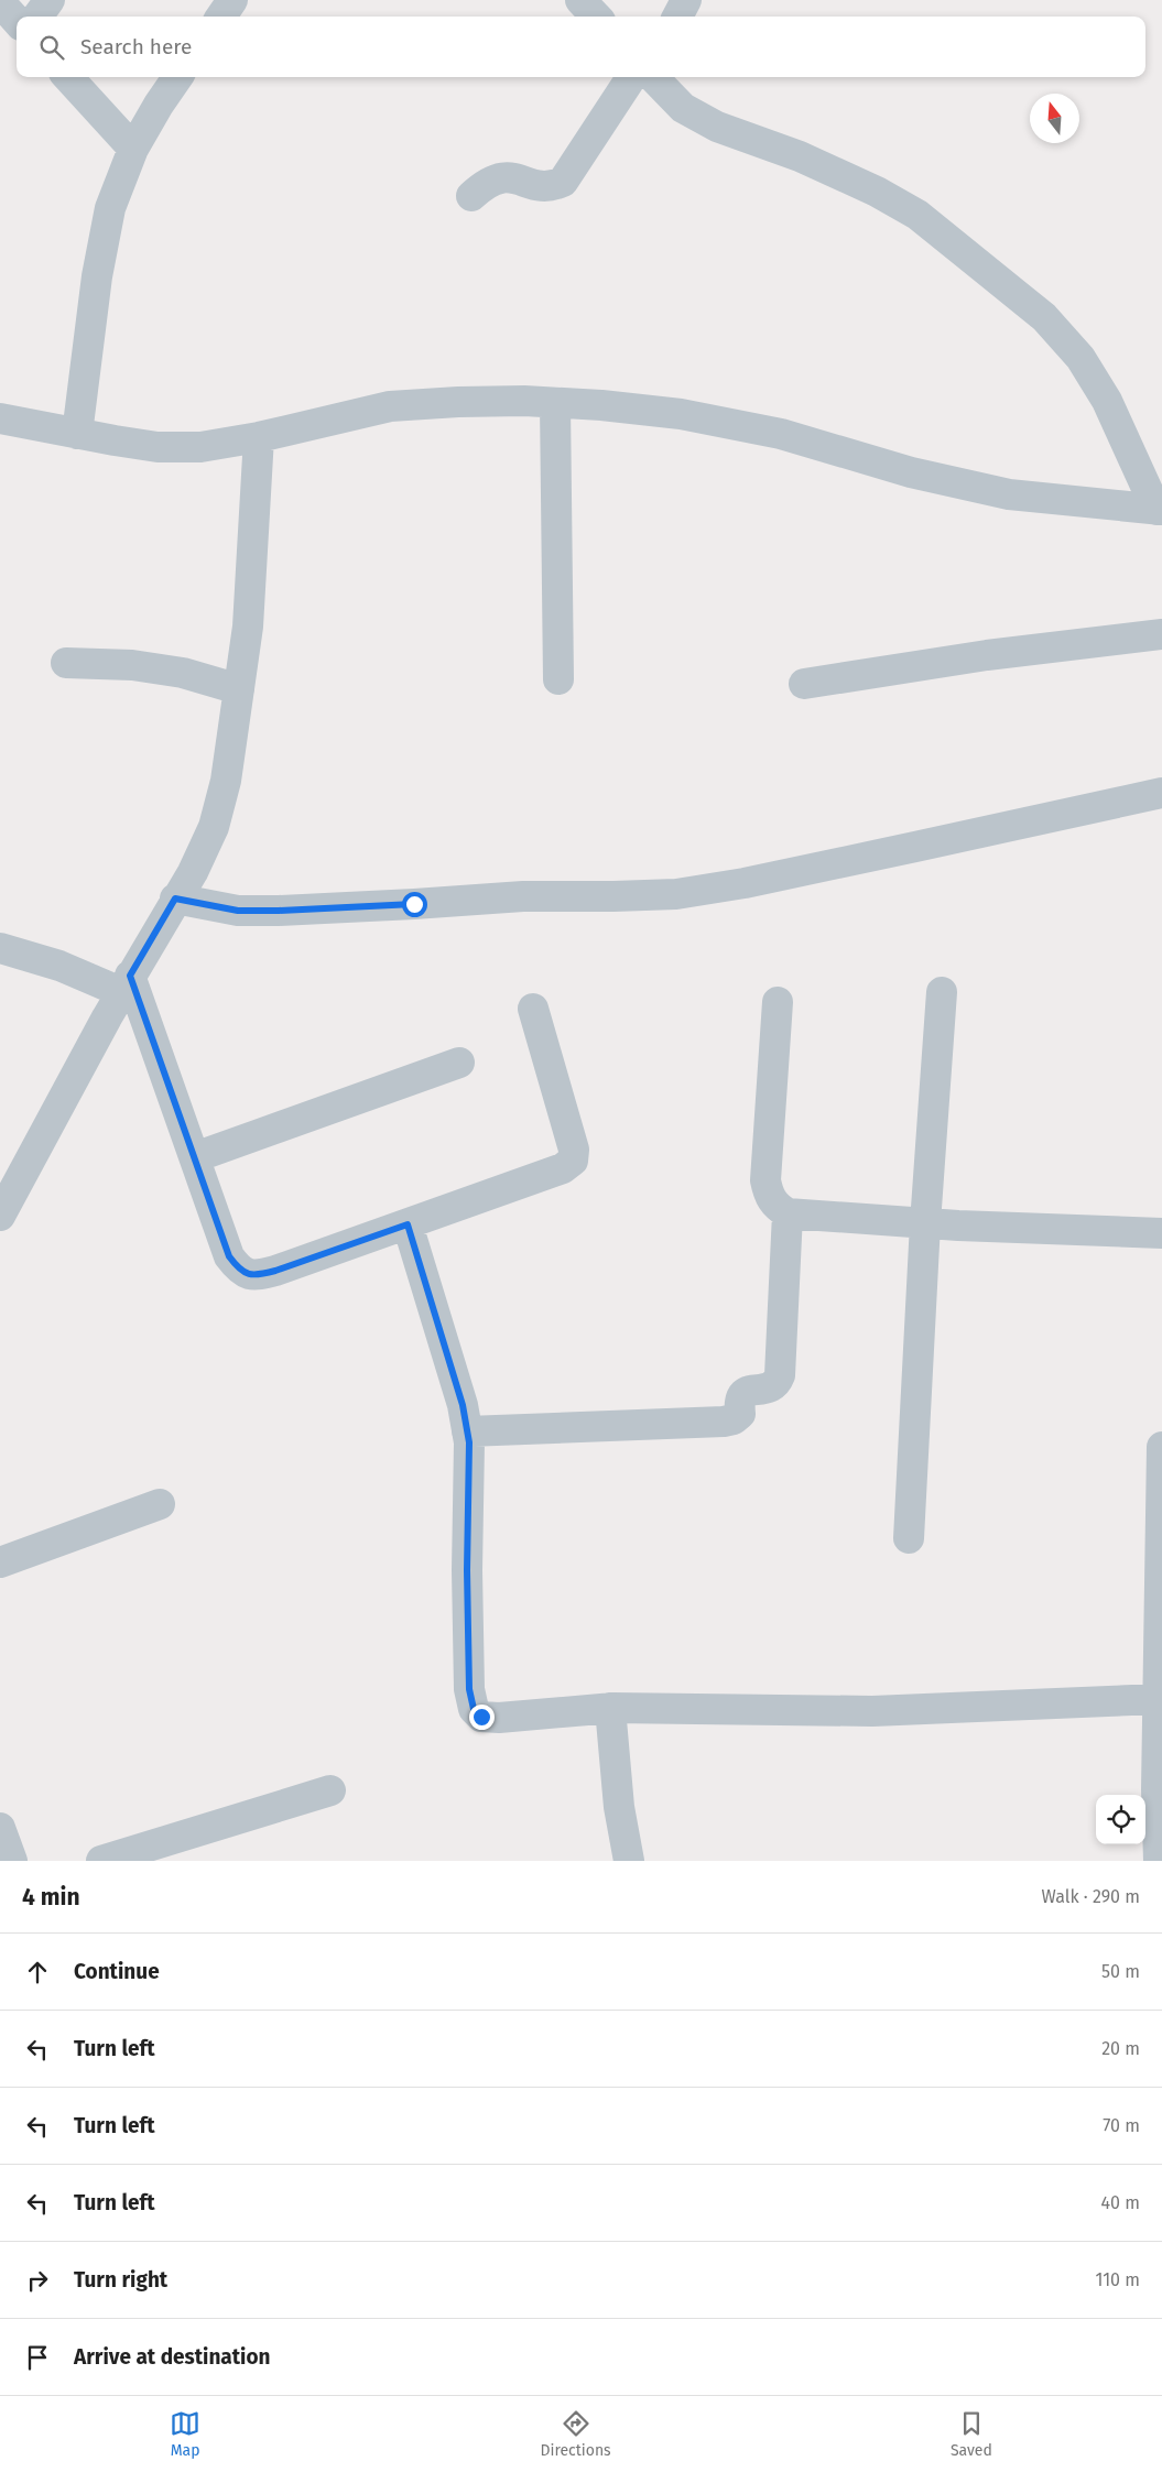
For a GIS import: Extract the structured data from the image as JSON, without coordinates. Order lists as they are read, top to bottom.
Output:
{
  "north": "top",
  "page": {
    "search": "Search here",
    "heading": ["4 min", "Walk · 290 m"],
    "list": [
      ["Continue", "50 m"],
      ["Turn left", "20 m"],
      ["Turn left", "70 m"],
      ["Turn left", "40 m"],
      ["Turn right", "110 m"],
      "Arrive at destination"
    ],
    "nav": ["Map", "Directions", "Saved"]
  }
}
